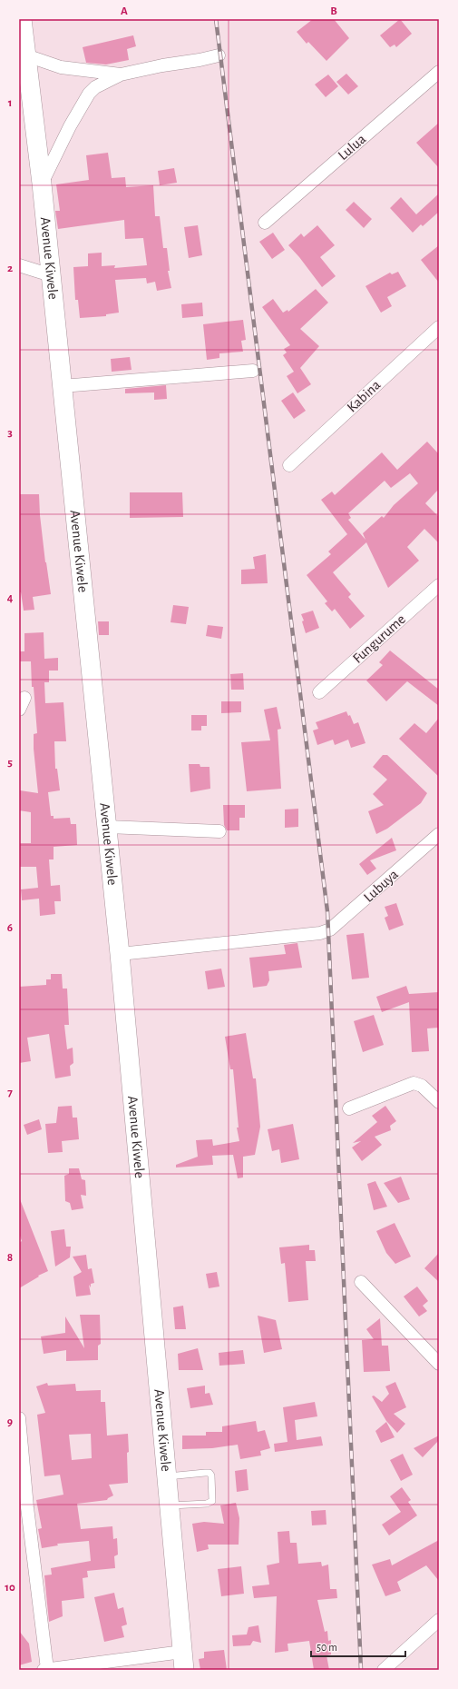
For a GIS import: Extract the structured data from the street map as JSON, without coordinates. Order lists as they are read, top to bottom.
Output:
{
  "streets": {
    "street": [
      "Lulua",
      "Avenue Kiwele",
      "Kabina",
      "Fungurume",
      "Lubuya"
    ]
  },
  "crossings": [
    ["Avenue Kiwele", "Lubuya"]
  ],
  "scale_bar": "50 m",
  "grid": {
    "columns": ["A", "B"],
    "rows": [
      "1",
      "2",
      "3",
      "4",
      "5",
      "6",
      "7",
      "8",
      "9",
      "10"
    ]
  }
}
